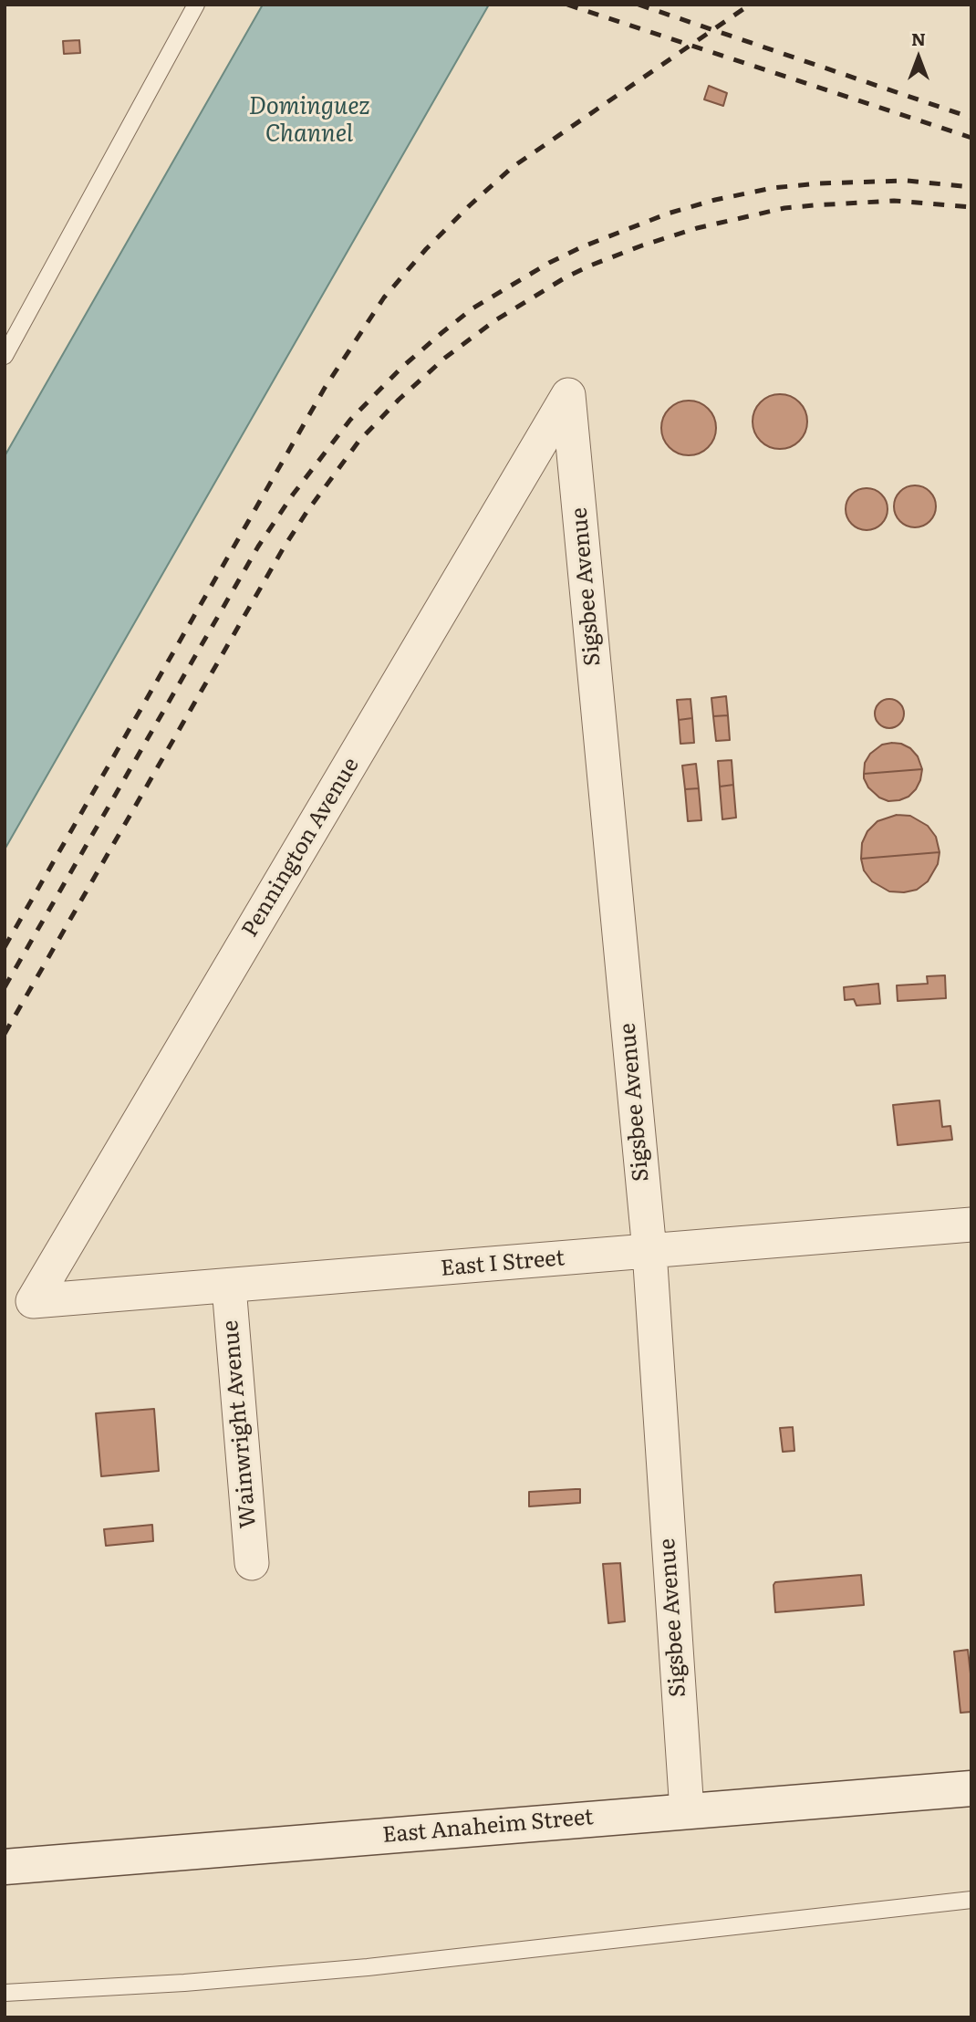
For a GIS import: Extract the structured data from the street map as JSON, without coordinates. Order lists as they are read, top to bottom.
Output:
{
  "streets": {
    "main road": ["East Anaheim Street"],
    "street": [
      "Sigsbee Avenue",
      "Pennington Avenue",
      "East I Street",
      "Wainwright Avenue"
    ]
  },
  "crossings": [
    ["Sigsbee Avenue", "Pennington Avenue"],
    ["Sigsbee Avenue", "East I Street"],
    ["Sigsbee Avenue", "East Anaheim Street"],
    ["Pennington Avenue", "East I Street"],
    ["East I Street", "Wainwright Avenue"]
  ],
  "water": ["Dominguez Channel"],
  "north": "top"
}
